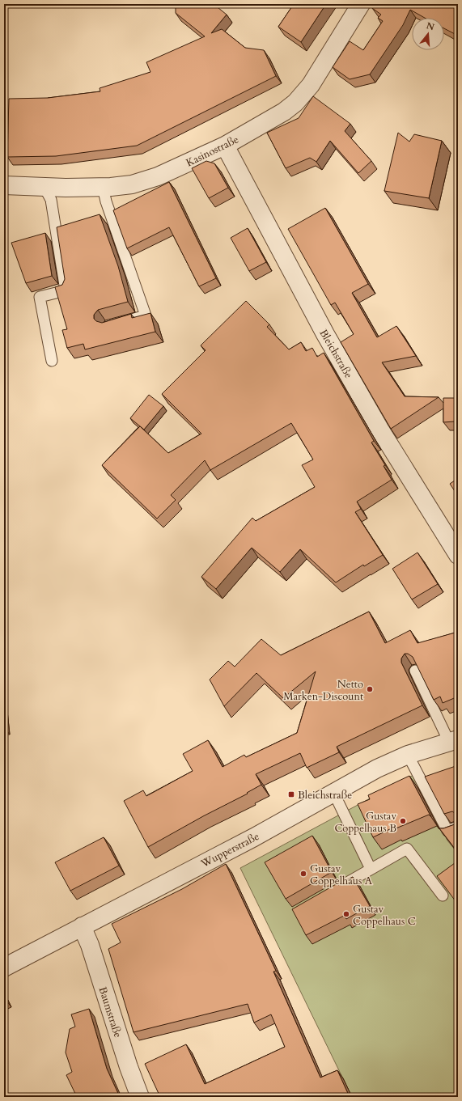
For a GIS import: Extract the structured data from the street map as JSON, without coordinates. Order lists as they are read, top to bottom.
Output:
{
  "streets": {
    "street": [
      "Kasinostraße",
      "Bleichstraße",
      "Wupperstraße",
      "Baumstraße"
    ]
  },
  "crossings": [
    ["Kasinostraße", "Bleichstraße"],
    ["Wupperstraße", "Baumstraße"]
  ],
  "places": {
    "other": [
      "Netto Marken-Discount",
      "Gustav Coppelhaus B",
      "Gustav Coppelhaus A",
      "Gustav Coppelhaus C"
    ],
    "transit": ["Bleichstraße"]
  },
  "north": "top"
}
